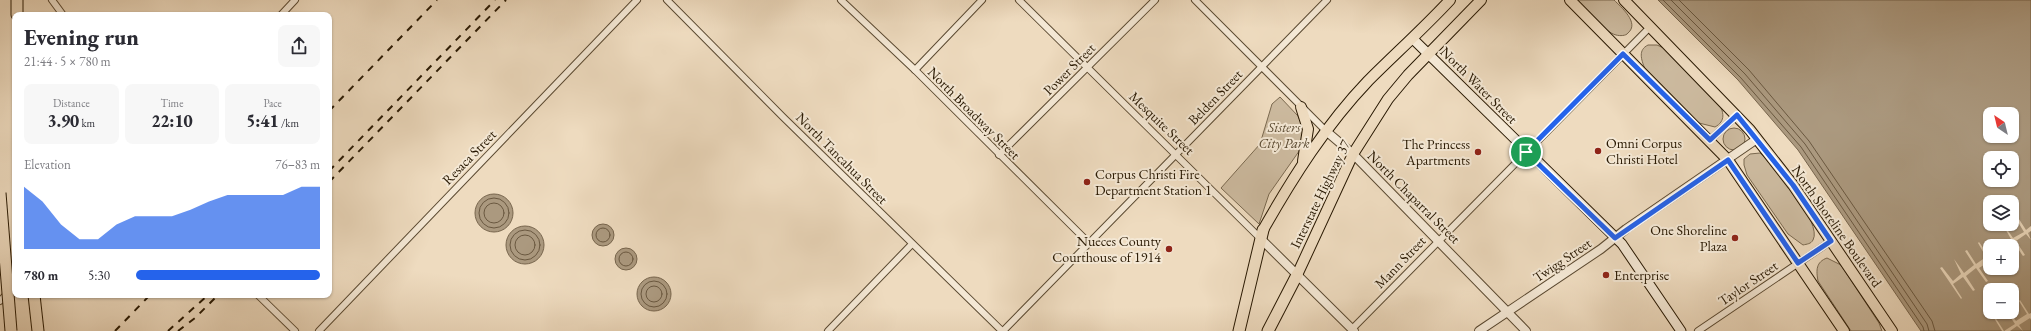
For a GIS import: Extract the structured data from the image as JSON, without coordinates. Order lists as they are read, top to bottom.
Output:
{
  "streets": {
    "main road": ["North Water Street", "Interstate Highway 37", "North Shoreline Boulevard"],
    "street": [
      "Power Street",
      "Belden Street",
      "North Broadway Street",
      "Mesquite Street",
      "Resaca Street",
      "North Tancahua Street",
      "North Chaparral Street",
      "Twigg Street",
      "Mann Street",
      "Taylor Street"
    ]
  },
  "crossings": [
    ["Power Street", "North Broadway Street"],
    ["Power Street", "Mesquite Street"],
    ["North Water Street", "Interstate Highway 37"],
    ["North Water Street", "Twigg Street"],
    ["North Water Street", "Mann Street"],
    ["Belden Street", "North Broadway Street"],
    ["Belden Street", "Mesquite Street"],
    ["Belden Street", "North Tancahua Street"],
    ["Belden Street", "North Chaparral Street"],
    ["Mesquite Street", "Interstate Highway 37"],
    ["Mesquite Street", "Mann Street"],
    ["Interstate Highway 37", "North Chaparral Street"],
    ["North Chaparral Street", "Twigg Street"],
    ["North Chaparral Street", "Mann Street"],
    ["North Shoreline Boulevard", "Twigg Street"],
    ["North Shoreline Boulevard", "Mann Street"],
    ["North Shoreline Boulevard", "Taylor Street"]
  ],
  "parks": ["Sisters City Park"],
  "places": [
    "Omni Corpus Christi Hotel",
    "The Princess Apartments",
    "Corpus Christi Fire Department Station 1",
    "One Shoreline Plaza",
    "Nueces County Courthouse of 1914",
    "Enterprise"
  ],
  "north": "top left",
  "page": {
    "heading": ["Evening run", "21:44 · 5 × 780 m"],
    "stats": [
      ["Distance", "3.90 km"],
      ["Time", "22:10"],
      ["Pace", "5:41 /km"]
    ],
    "map_buttons": ["+", "−"],
    "chart": ["Elevation", "76–83 m"],
    "list": [
      {
        "name": "780 m",
        "note": "5:30"
      }
    ]
  }
}
